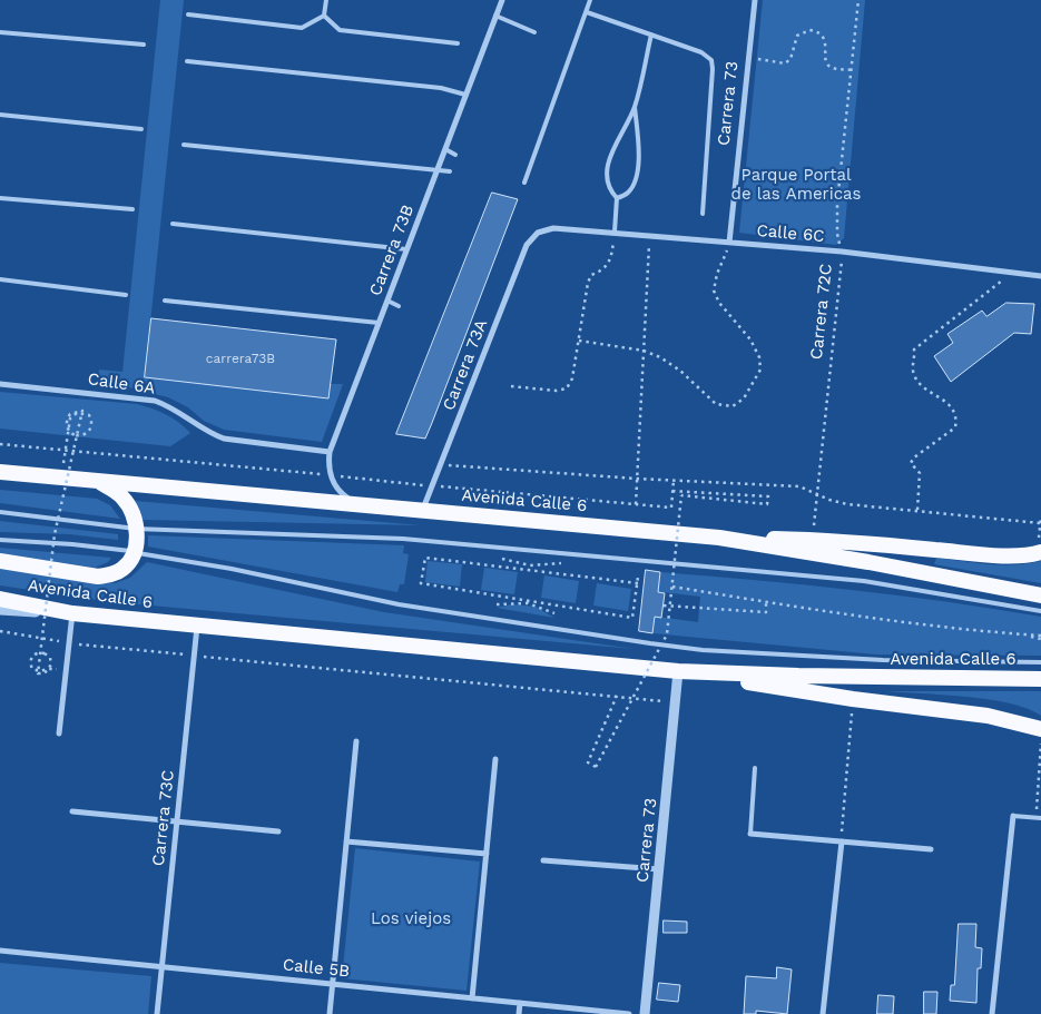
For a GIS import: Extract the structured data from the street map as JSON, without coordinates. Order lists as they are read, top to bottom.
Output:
{
  "streets": {
    "highway": ["Avenida Calle 6"],
    "street": [
      "Carrera 73",
      "Calle 6C",
      "Carrera 73B",
      "Carrera 73A",
      "Calle 6A",
      "Carrera 73C",
      "Calle 5B"
    ],
    "path": ["Carrera 72C"]
  },
  "crossings": [
    ["Carrera 73", "Calle 6C"],
    ["Carrera 73", "Avenida Calle 6"],
    ["Calle 6C", "Carrera 72C"],
    ["Calle 6C", "Carrera 73A"],
    ["Carrera 73B", "Calle 6A"],
    ["Carrera 73A", "Avenida Calle 6"],
    ["Avenida Calle 6", "Carrera 73C"],
    ["Carrera 73C", "Calle 5B"]
  ],
  "parks": ["Parque Portal de las Americas", "Los viejos"],
  "house_numbers": ["carrera73B"]
}
